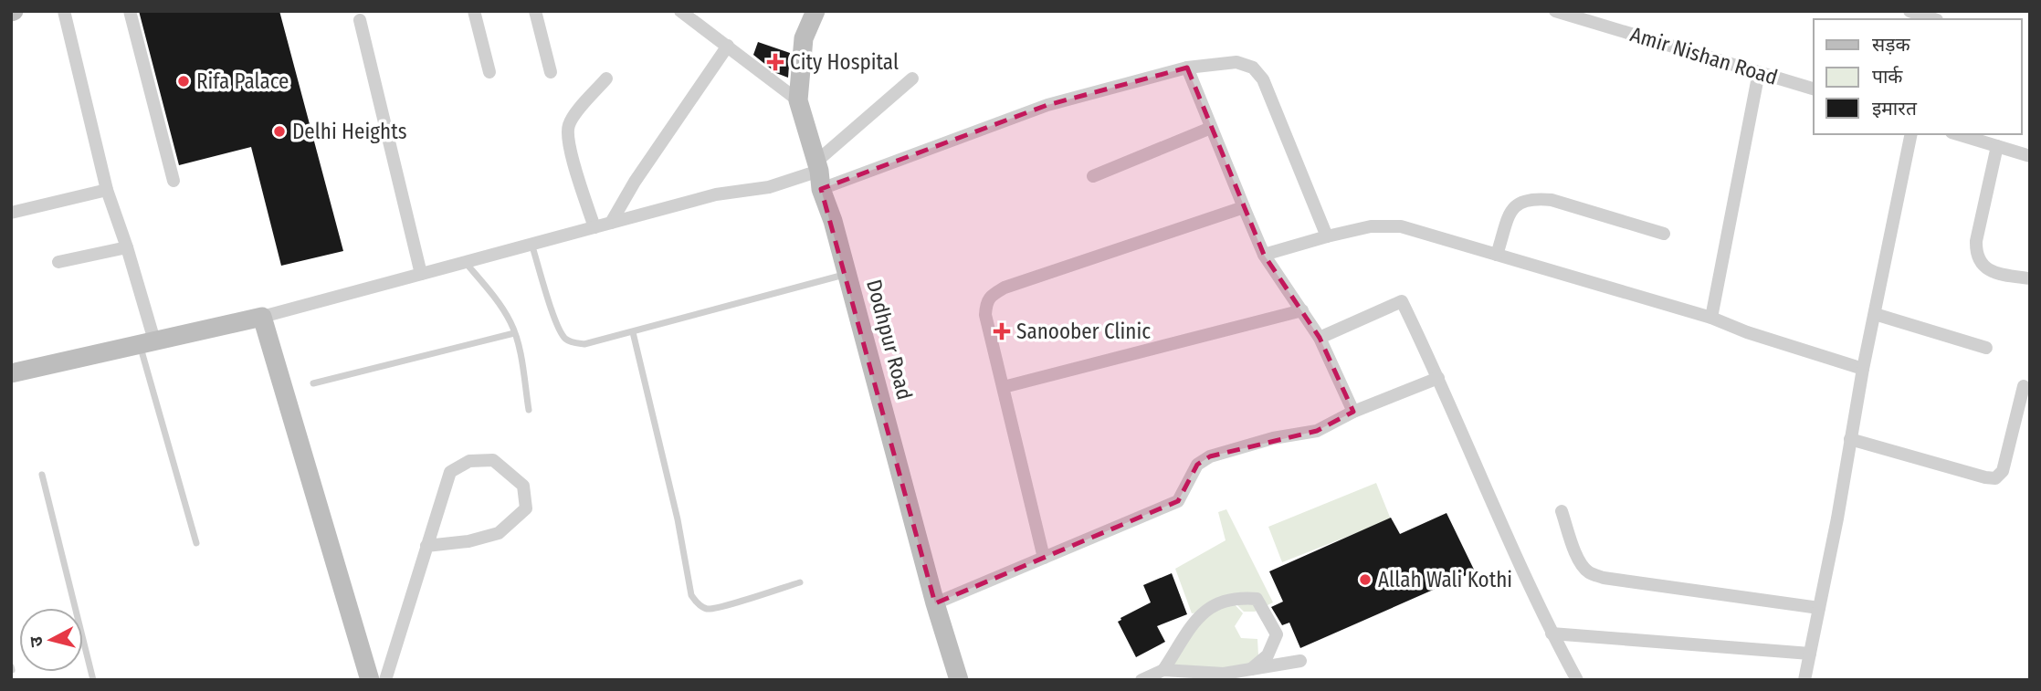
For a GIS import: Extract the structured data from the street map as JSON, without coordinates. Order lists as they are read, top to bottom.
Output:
{
  "streets": {
    "street": ["Amir Nishan Road", "Dodhpur Road"]
  },
  "places": {
    "health": ["City Hospital", "Sanoober Clinic"],
    "other": ["Rifa Palace", "Delhi Heights", "Allah Wali Kothi"]
  },
  "legend": ["सड़क", "पार्क", "इमारत"],
  "north": "left"
}
